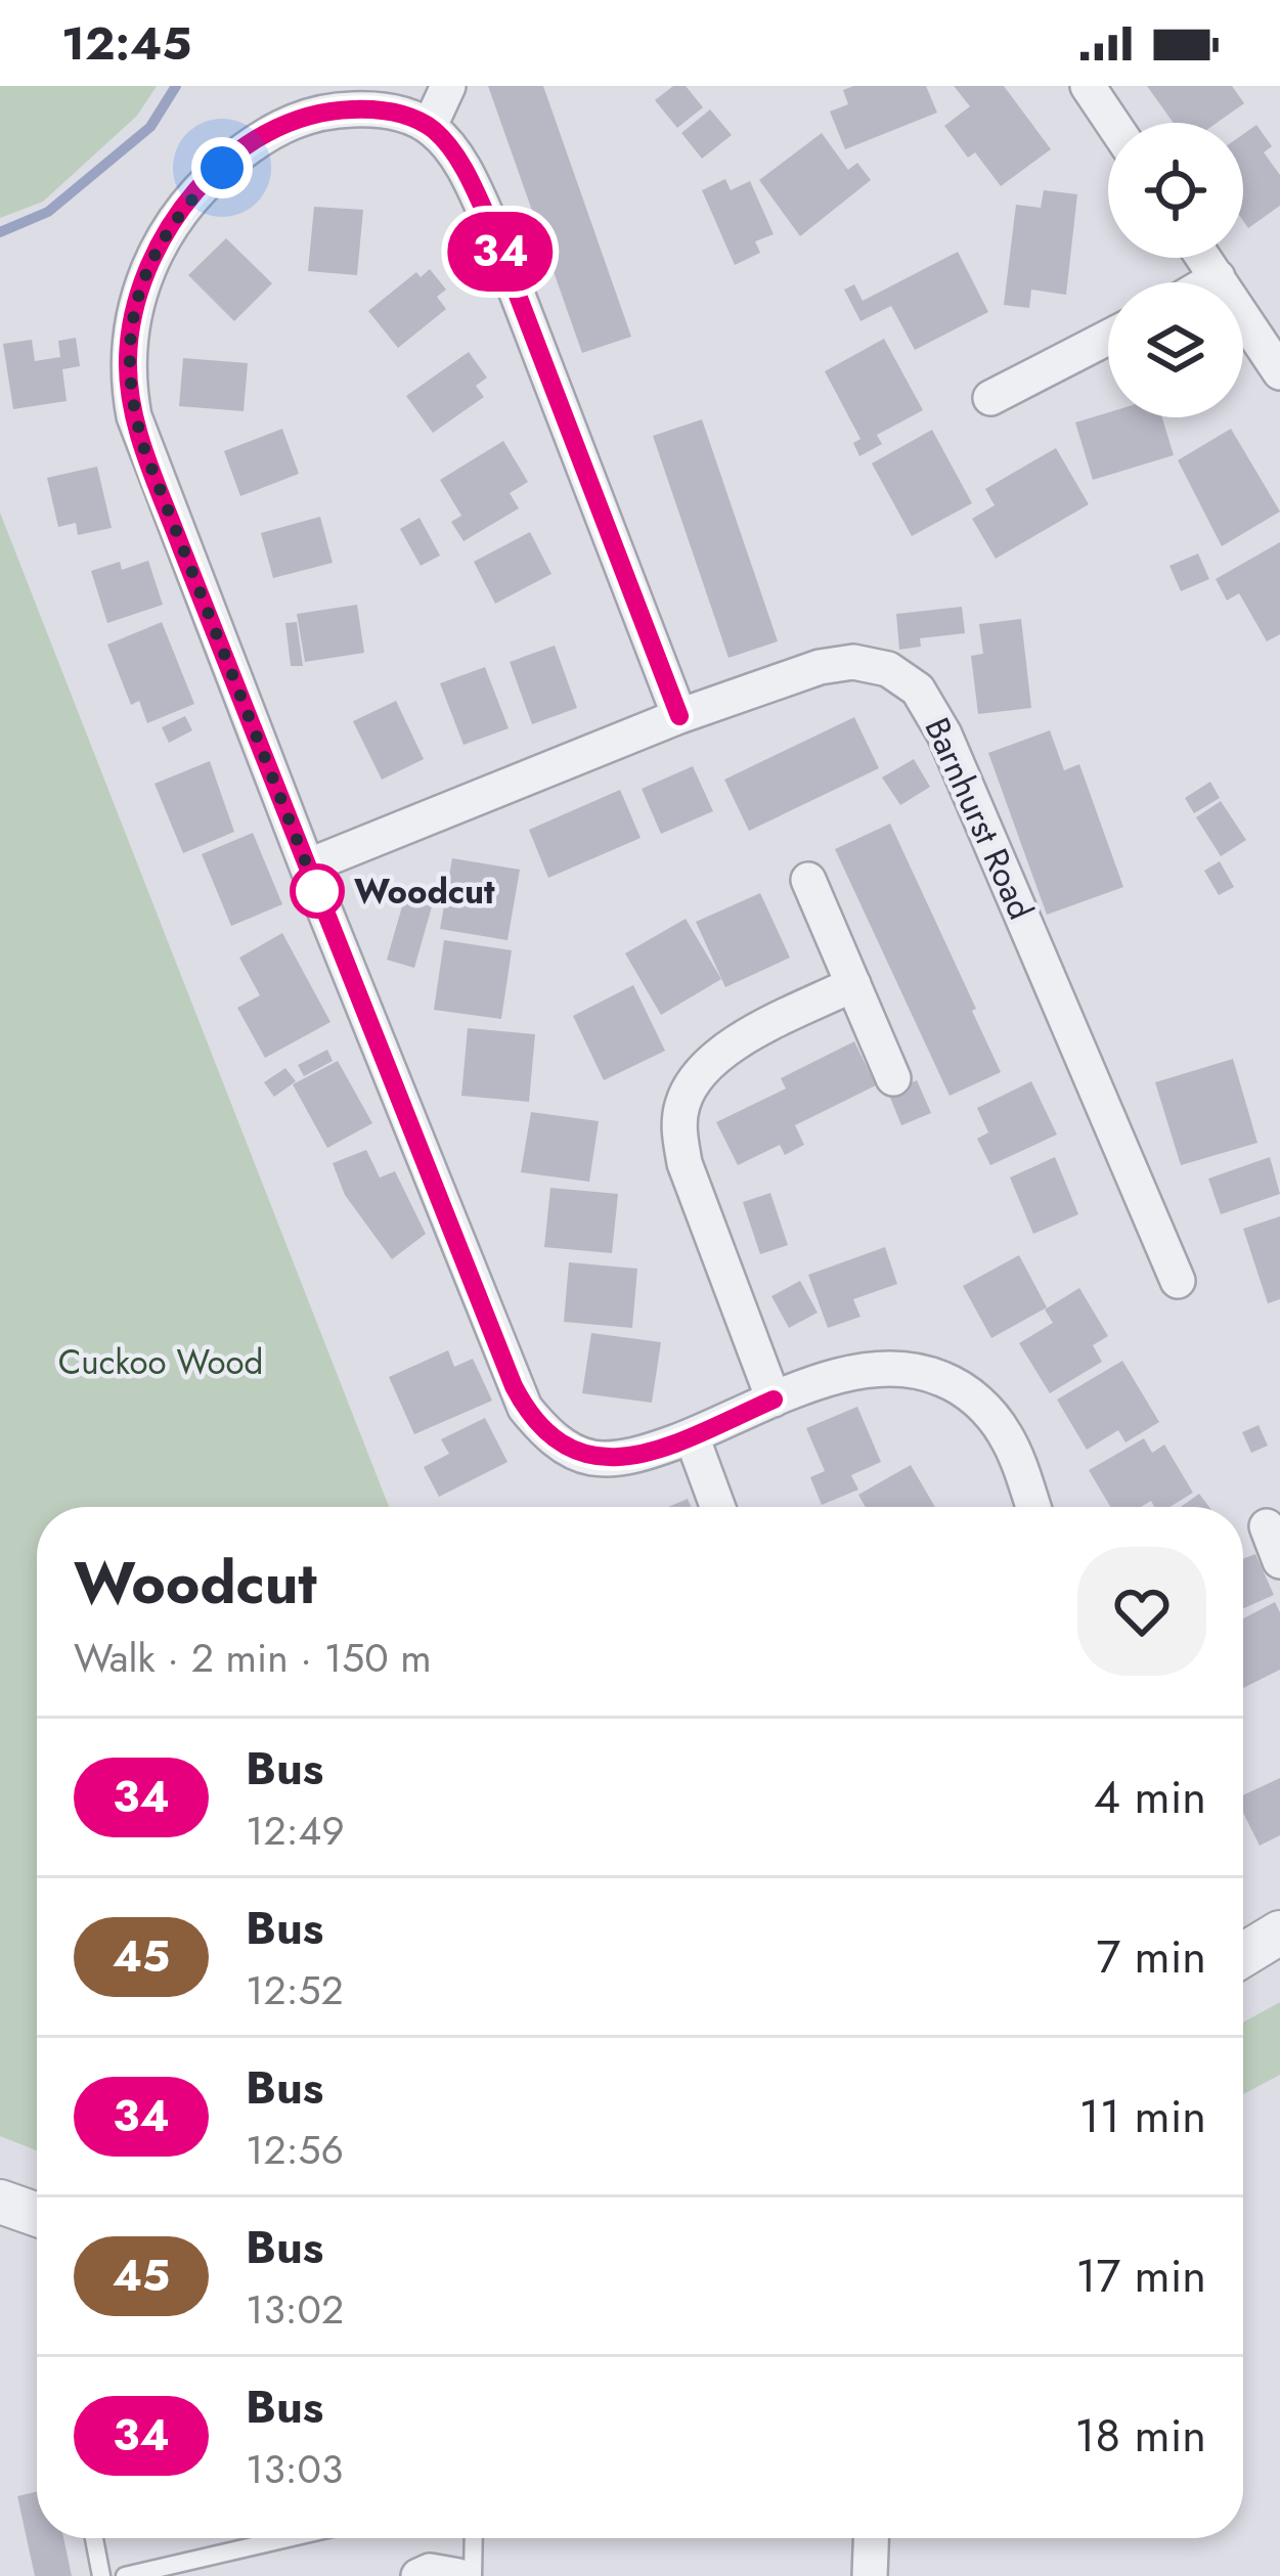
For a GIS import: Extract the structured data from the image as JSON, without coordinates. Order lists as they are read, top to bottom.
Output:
{
  "streets": {
    "street": ["Barnhurst Road"]
  },
  "parks": ["Cuckoo Wood"],
  "places": ["Woodcut"],
  "lines": ["bus line 34"],
  "page": {
    "status": "12:45",
    "on_map": "34",
    "heading": ["Woodcut", "Walk · 2 min · 150 m"],
    "list": [
      {
        "mark": "34",
        "name": "Bus",
        "note": "12:49",
        "value": "4 min"
      },
      {
        "mark": "45",
        "name": "Bus",
        "note": "12:52",
        "value": "7 min"
      },
      {
        "mark": "34",
        "name": "Bus",
        "note": "12:56",
        "value": "11 min"
      },
      {
        "mark": "45",
        "name": "Bus",
        "note": "13:02",
        "value": "17 min"
      },
      {
        "mark": "34",
        "name": "Bus",
        "note": "13:03",
        "value": "18 min"
      }
    ]
  }
}
